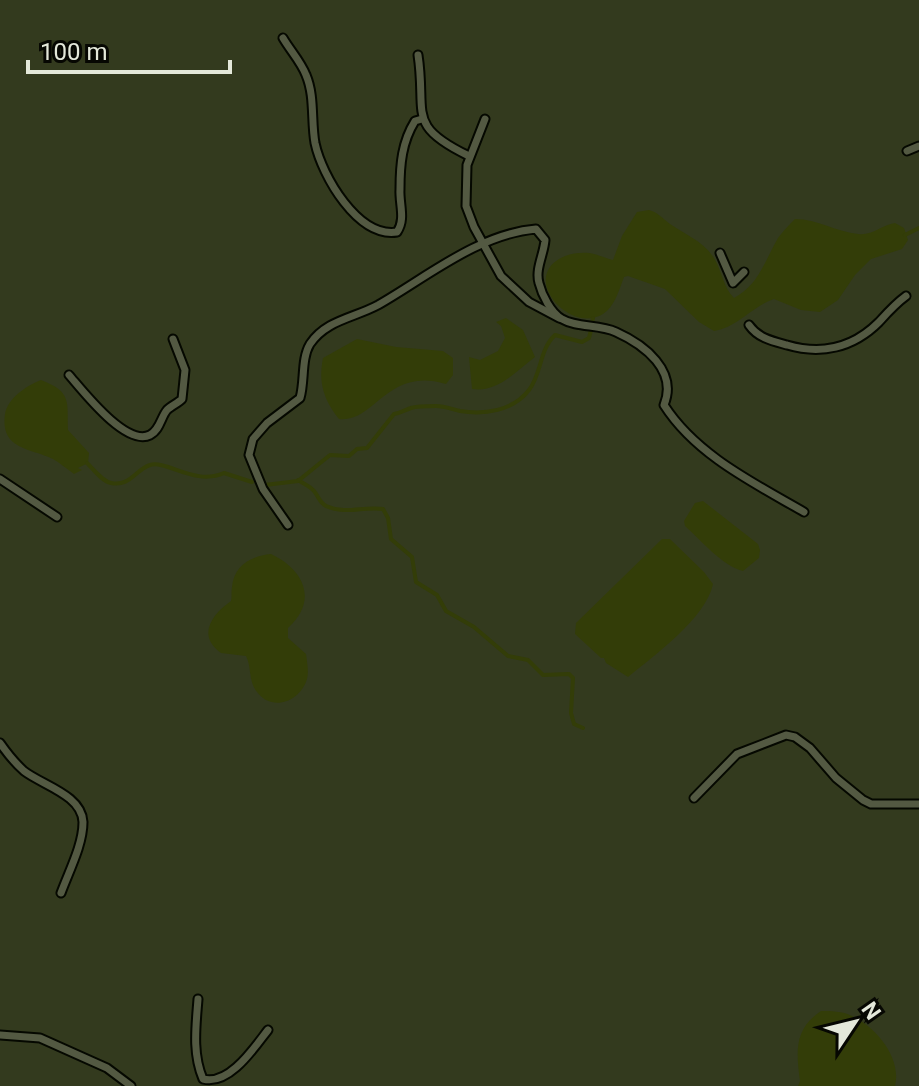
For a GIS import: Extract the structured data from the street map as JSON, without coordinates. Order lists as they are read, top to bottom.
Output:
{
  "scale_bar": "100 m",
  "north": "top right"
}
